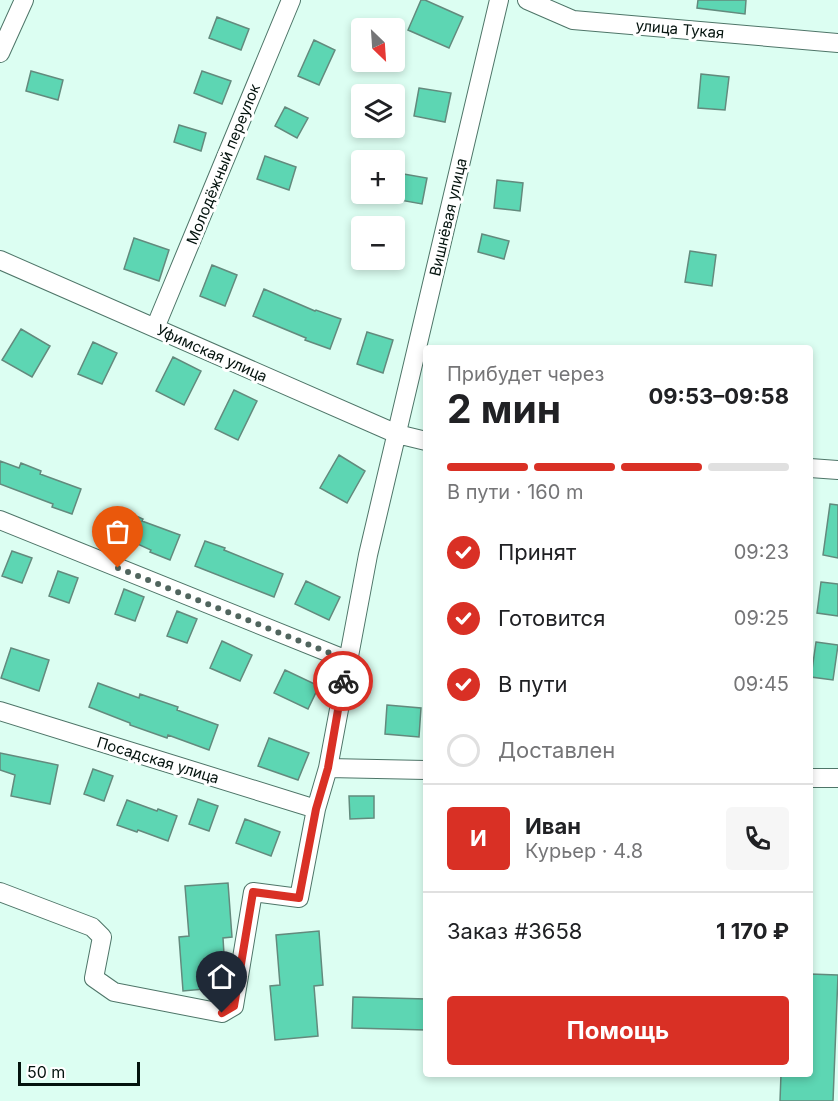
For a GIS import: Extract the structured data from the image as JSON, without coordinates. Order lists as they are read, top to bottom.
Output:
{
  "streets": {
    "street": [
      "улица Тукая",
      "Молодёжный переулок",
      "Вишнёвая улица",
      "Уфимская улица",
      "Посадская улица"
    ]
  },
  "crossings": [
    ["Молодёжный переулок", "Уфимская улица"],
    ["Вишнёвая улица", "Уфимская улица"],
    ["Вишнёвая улица", "Посадская улица"]
  ],
  "scale_bar": "50 m",
  "north": "bottom right",
  "page": {
    "map_buttons": ["+", "−"],
    "heading": ["2 мин", "Прибудет через", "09:53–09:58"],
    "panel": [
      "Иван",
      "Курьер · 4.8",
      "Заказ #3658",
      "1 170 ₽"
    ],
    "bar": "В пути · 160 m",
    "list": [
      ["Принят", "09:23"],
      ["Готовится", "09:25"],
      ["В пути", "09:45"],
      "Доставлен"
    ],
    "round": "И",
    "buttons": "Помощь",
    "scale": "50 m"
  }
}
